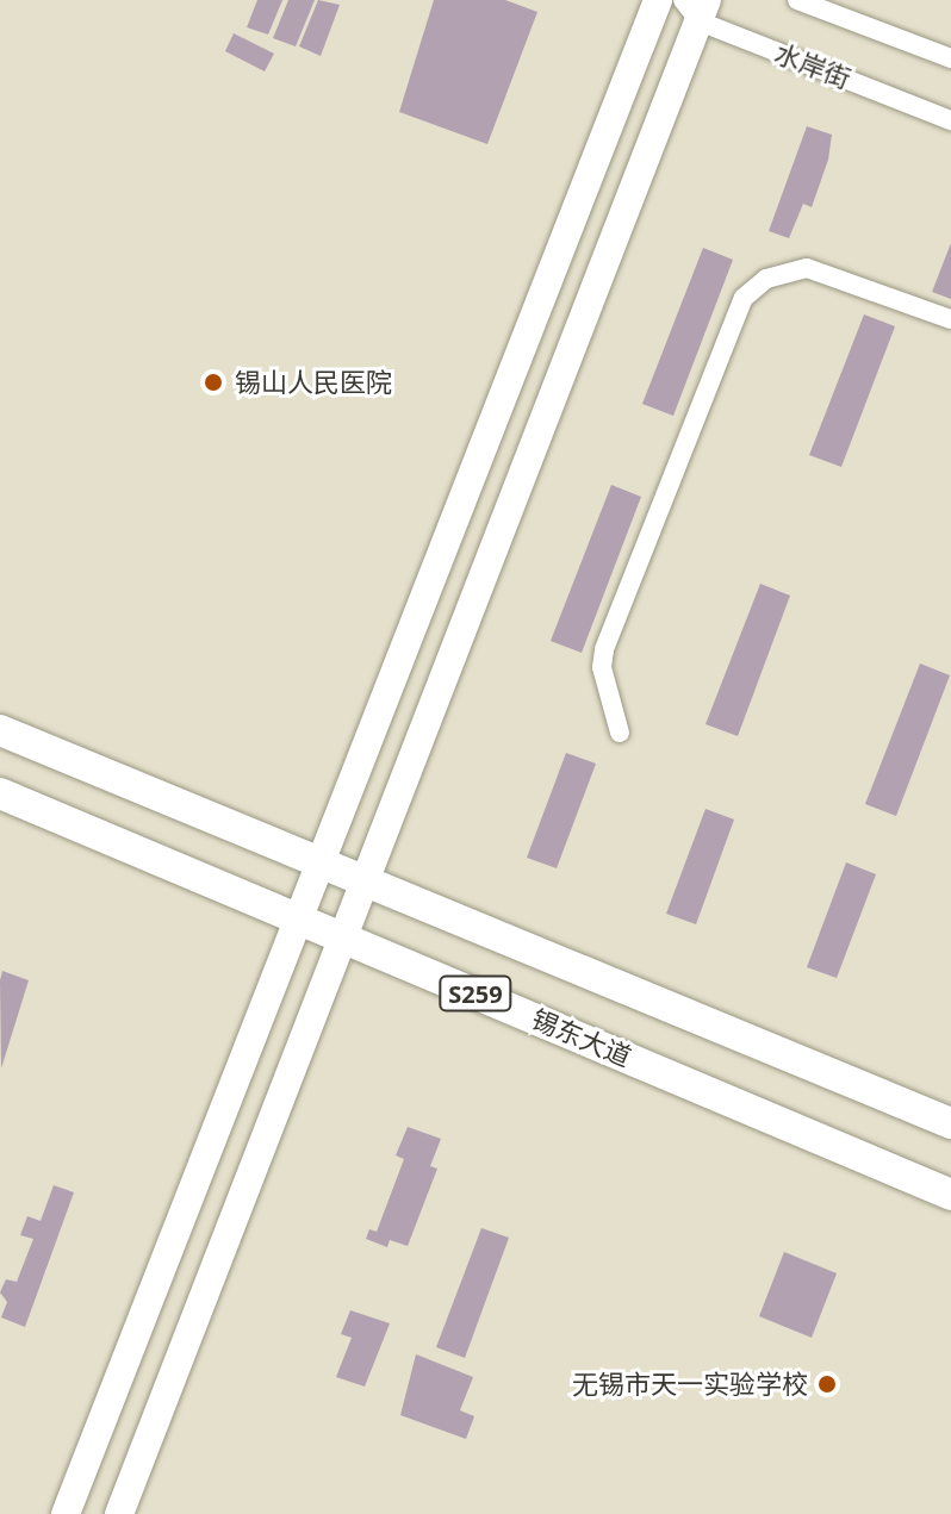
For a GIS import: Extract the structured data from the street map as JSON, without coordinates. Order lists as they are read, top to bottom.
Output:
{
  "streets": {
    "main road": ["S259", "锡东大道"],
    "street": ["水岸街"]
  },
  "places": ["锡山人民医院", "无锡市天一实验学校"]
}
